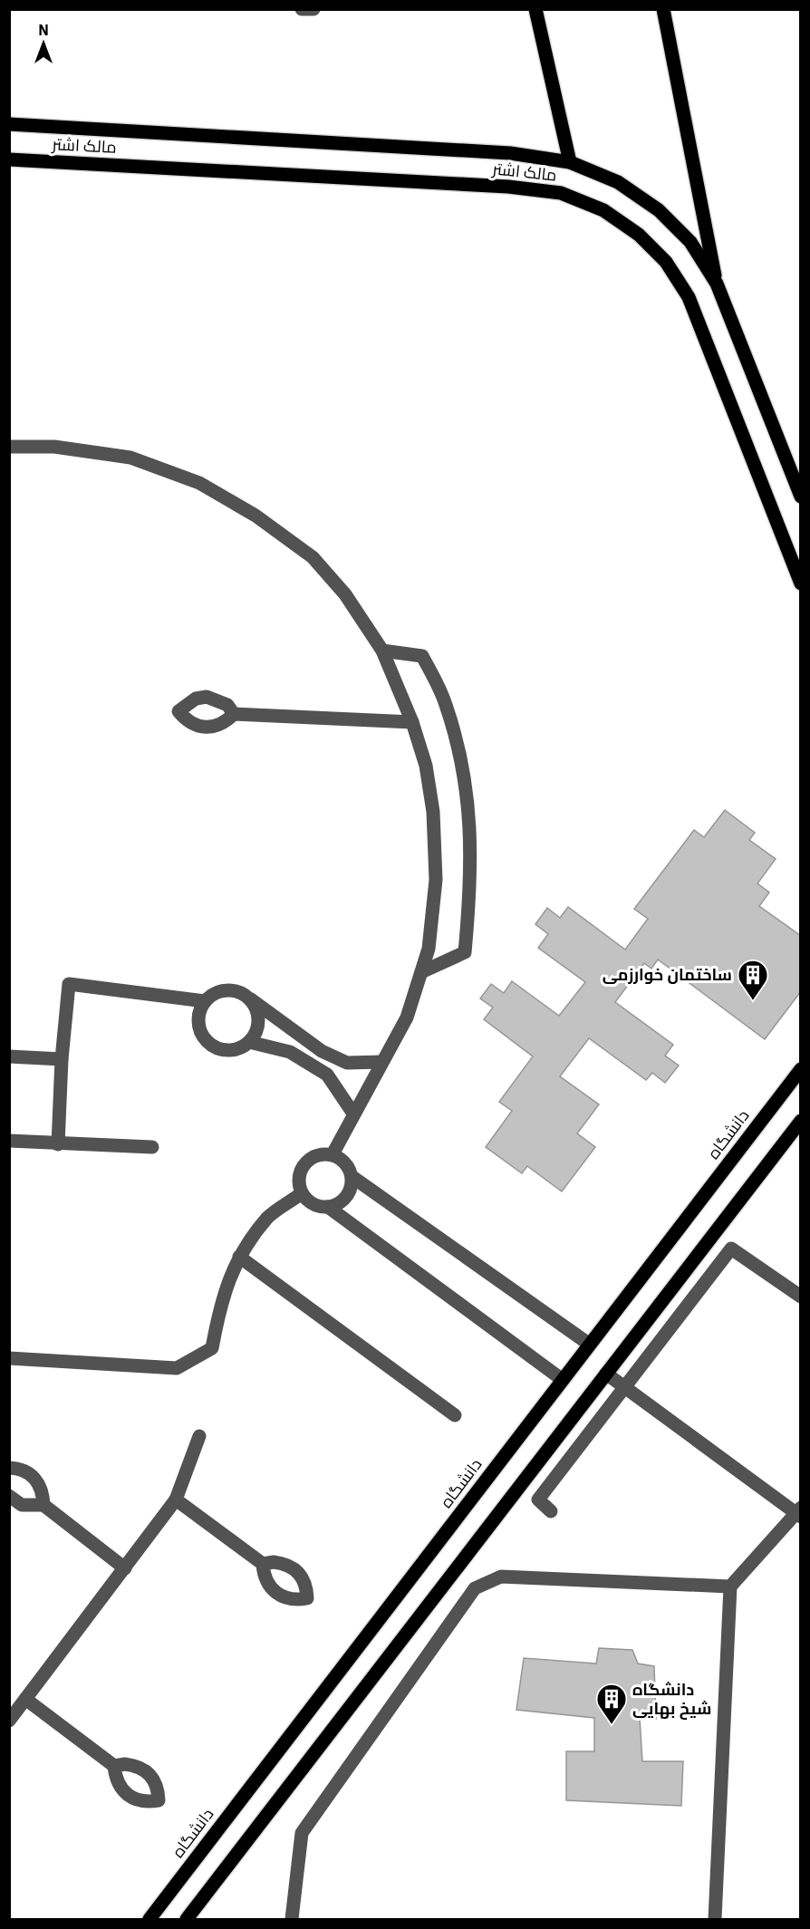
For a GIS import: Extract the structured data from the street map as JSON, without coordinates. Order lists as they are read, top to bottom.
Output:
{
  "streets": {
    "main road": ["مالک اشتر", "دانشگاه"]
  },
  "places": {
    "building": ["ساختمان خوارزمی", "دانشگاه شیخ بهایی"]
  },
  "north": "top"
}
